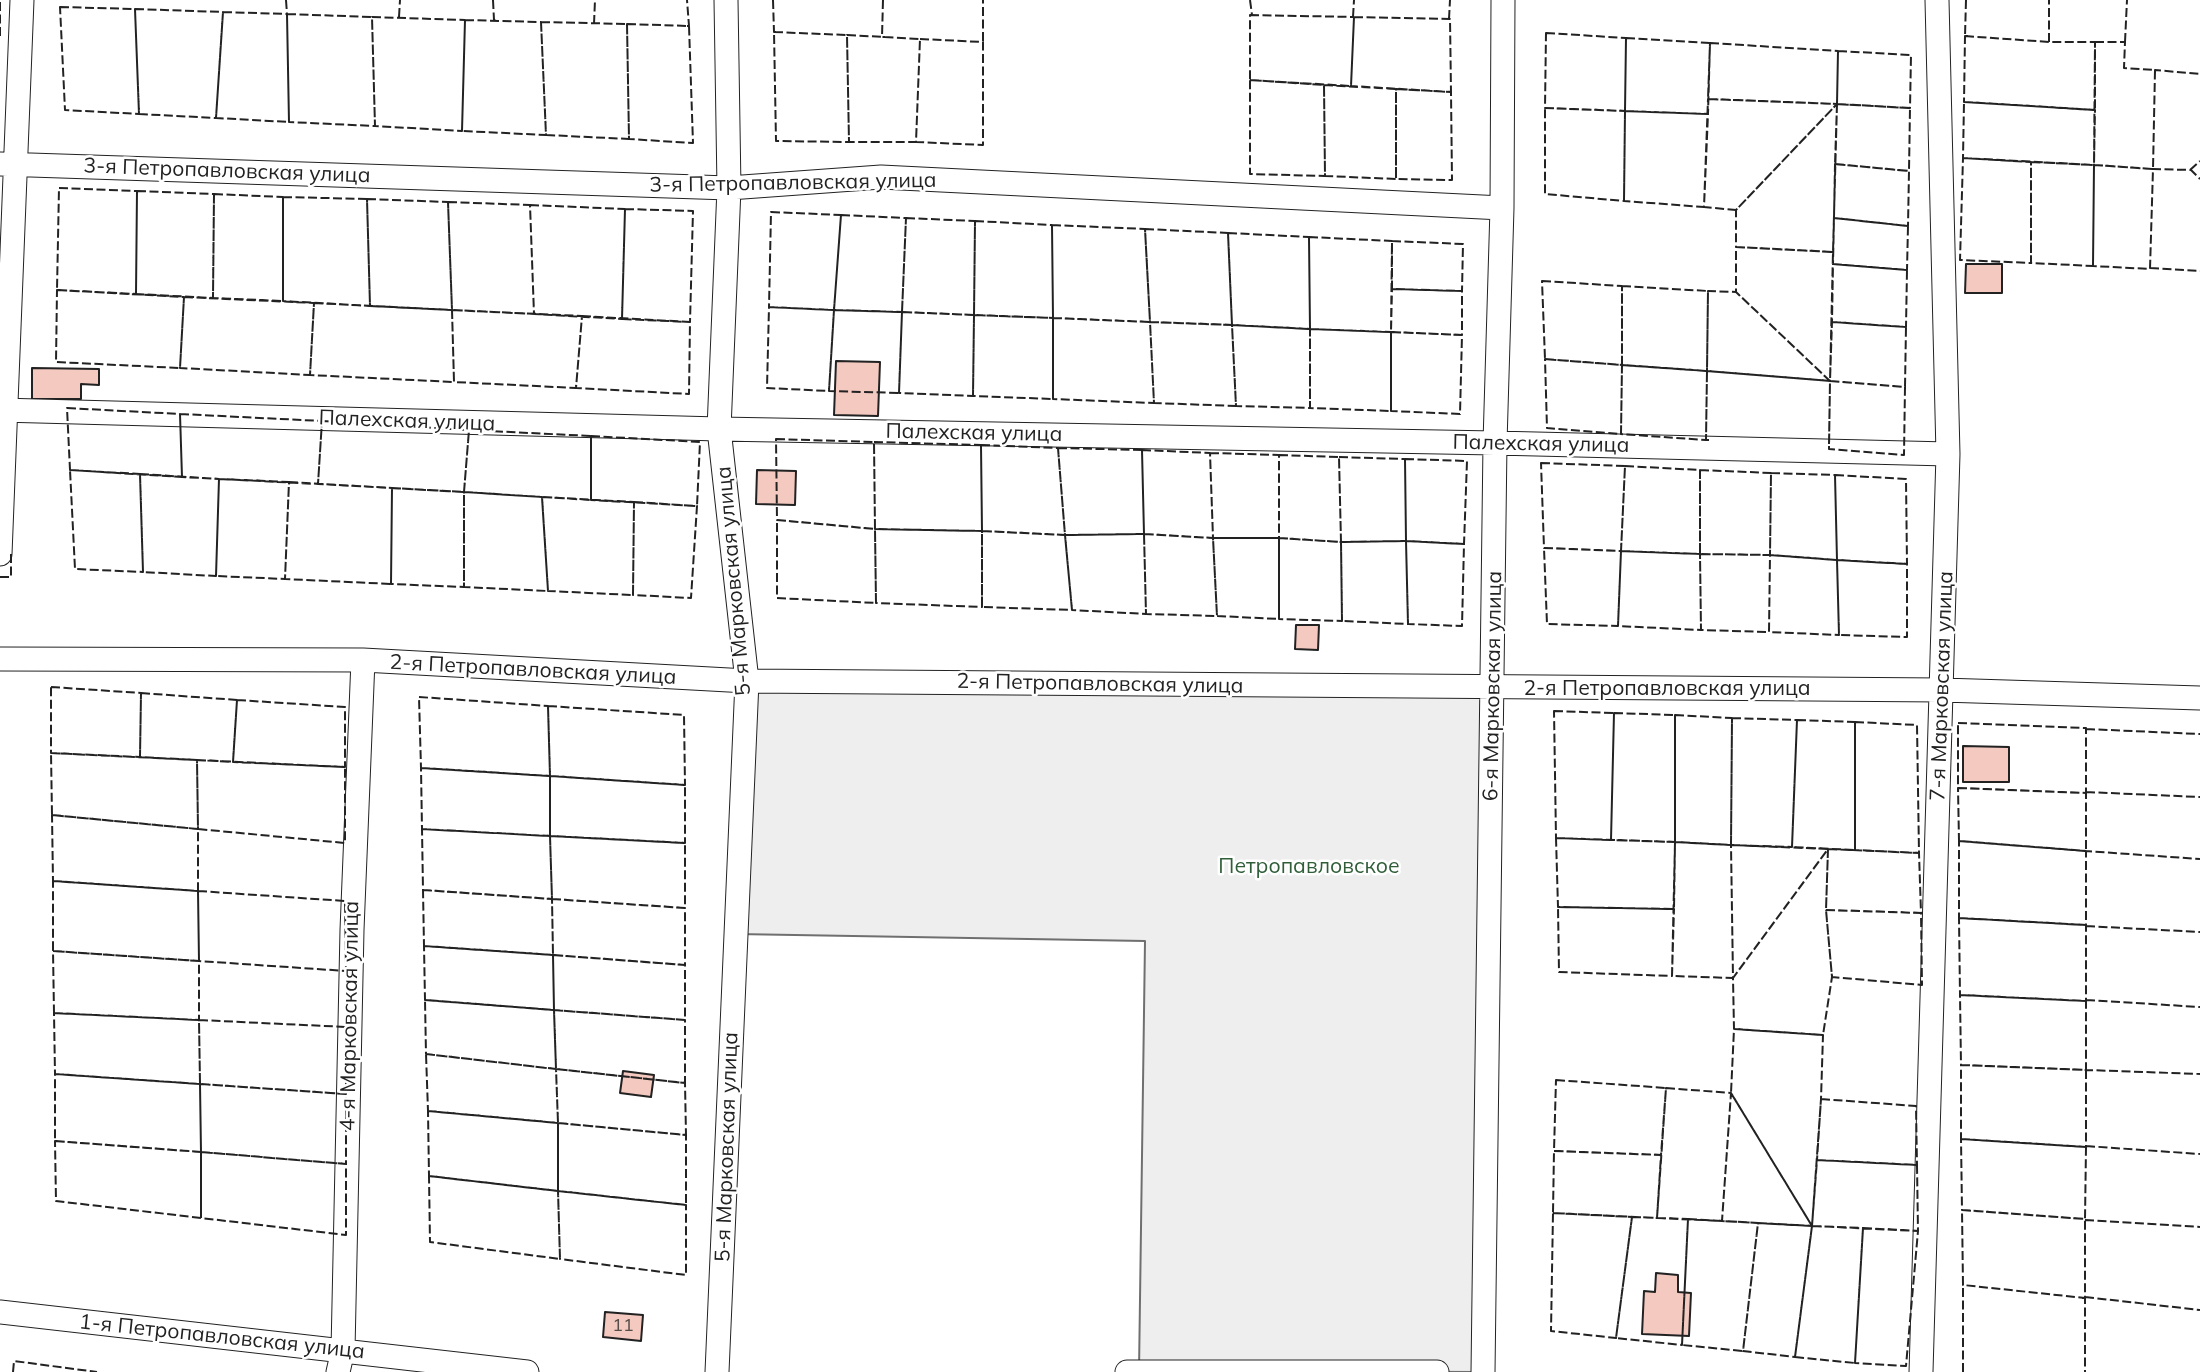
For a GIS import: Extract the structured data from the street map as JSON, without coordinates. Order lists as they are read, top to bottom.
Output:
{
  "streets": {
    "street": [
      "3-я Петропавловская улица",
      "Палехская улица",
      "5-я Марковская улица",
      "2-я Петропавловская улица",
      "6-я Марковская улица",
      "7-я Марковская улица",
      "4-я Марковская улица",
      "1-я Петропавловская улица"
    ]
  },
  "crossings": [
    ["3-я Петропавловская улица", "5-я Марковская улица"],
    ["3-я Петропавловская улица", "6-я Марковская улица"],
    ["Палехская улица", "5-я Марковская улица"],
    ["Палехская улица", "6-я Марковская улица"],
    ["Палехская улица", "7-я Марковская улица"],
    ["5-я Марковская улица", "2-я Петропавловская улица"],
    ["2-я Петропавловская улица", "6-я Марковская улица"],
    ["2-я Петропавловская улица", "7-я Марковская улица"],
    ["2-я Петропавловская улица", "4-я Марковская улица"],
    ["4-я Марковская улица", "1-я Петропавловская улица"]
  ],
  "parks": ["Петропавловское"],
  "house_numbers": ["11"]
}
